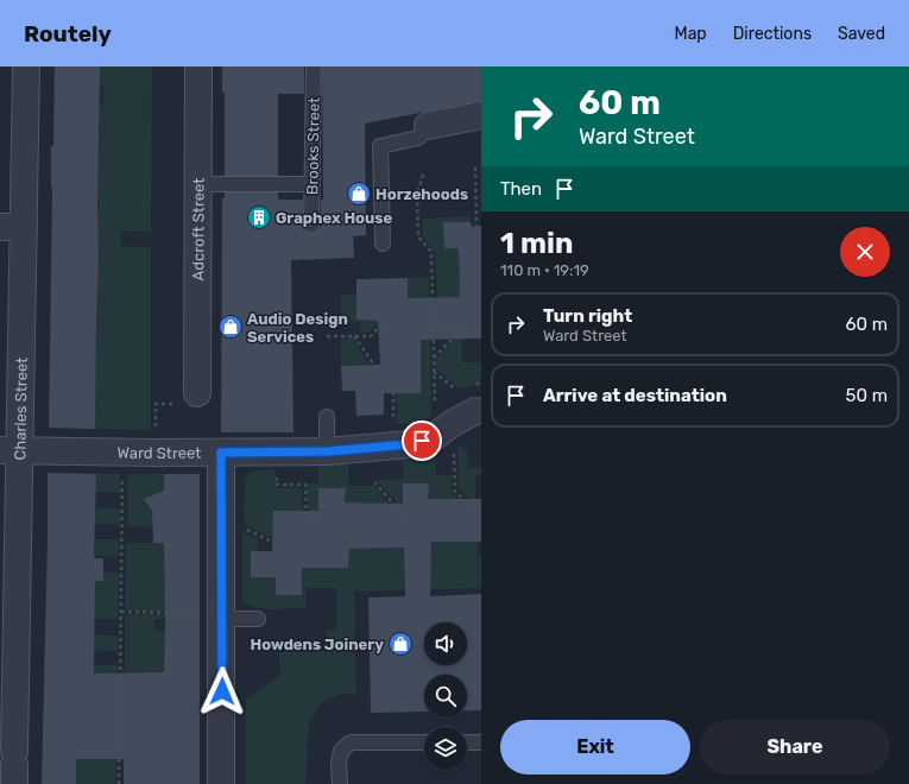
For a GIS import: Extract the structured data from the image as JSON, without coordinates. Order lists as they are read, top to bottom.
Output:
{
  "streets": {
    "street": ["Adcroft Street", "Charles Street", "Ward Street"],
    "lane": ["Brooks Street"]
  },
  "crossings": [
    ["Charles Street", "Ward Street"]
  ],
  "places": {
    "shop": ["Horzehoods", "Audio Design Services", "Howdens Joinery"],
    "building": ["Graphex House"]
  },
  "page": {
    "header": "Routely",
    "nav": ["Map", "Directions", "Saved"],
    "turn": ["60 m", "Ward Street"],
    "then": "Then",
    "heading": ["1 min", "110 m · 19:19"],
    "list": [
      {
        "name": "Turn right",
        "note": "Ward Street",
        "value": "60 m"
      },
      {
        "name": "Arrive at destination",
        "value": "50 m"
      }
    ],
    "buttons": ["Exit", "Share"]
  }
}
